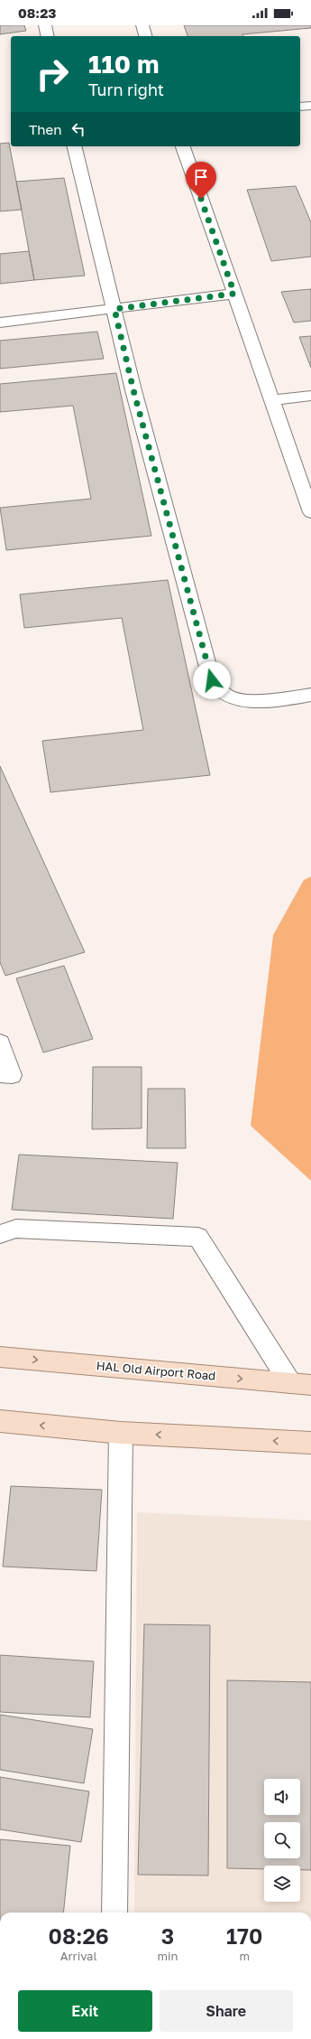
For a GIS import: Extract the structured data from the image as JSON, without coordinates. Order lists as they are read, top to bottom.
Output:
{
  "streets": {
    "main road": ["HAL Old Airport Road"]
  },
  "page": {
    "status": "08:23",
    "turn": ["110 m", "Turn right"],
    "then": "Then",
    "eta": [
      "08:26",
      "Arrival",
      "3",
      "min",
      "170",
      "m"
    ],
    "buttons": ["Exit", "Share"]
  }
}
